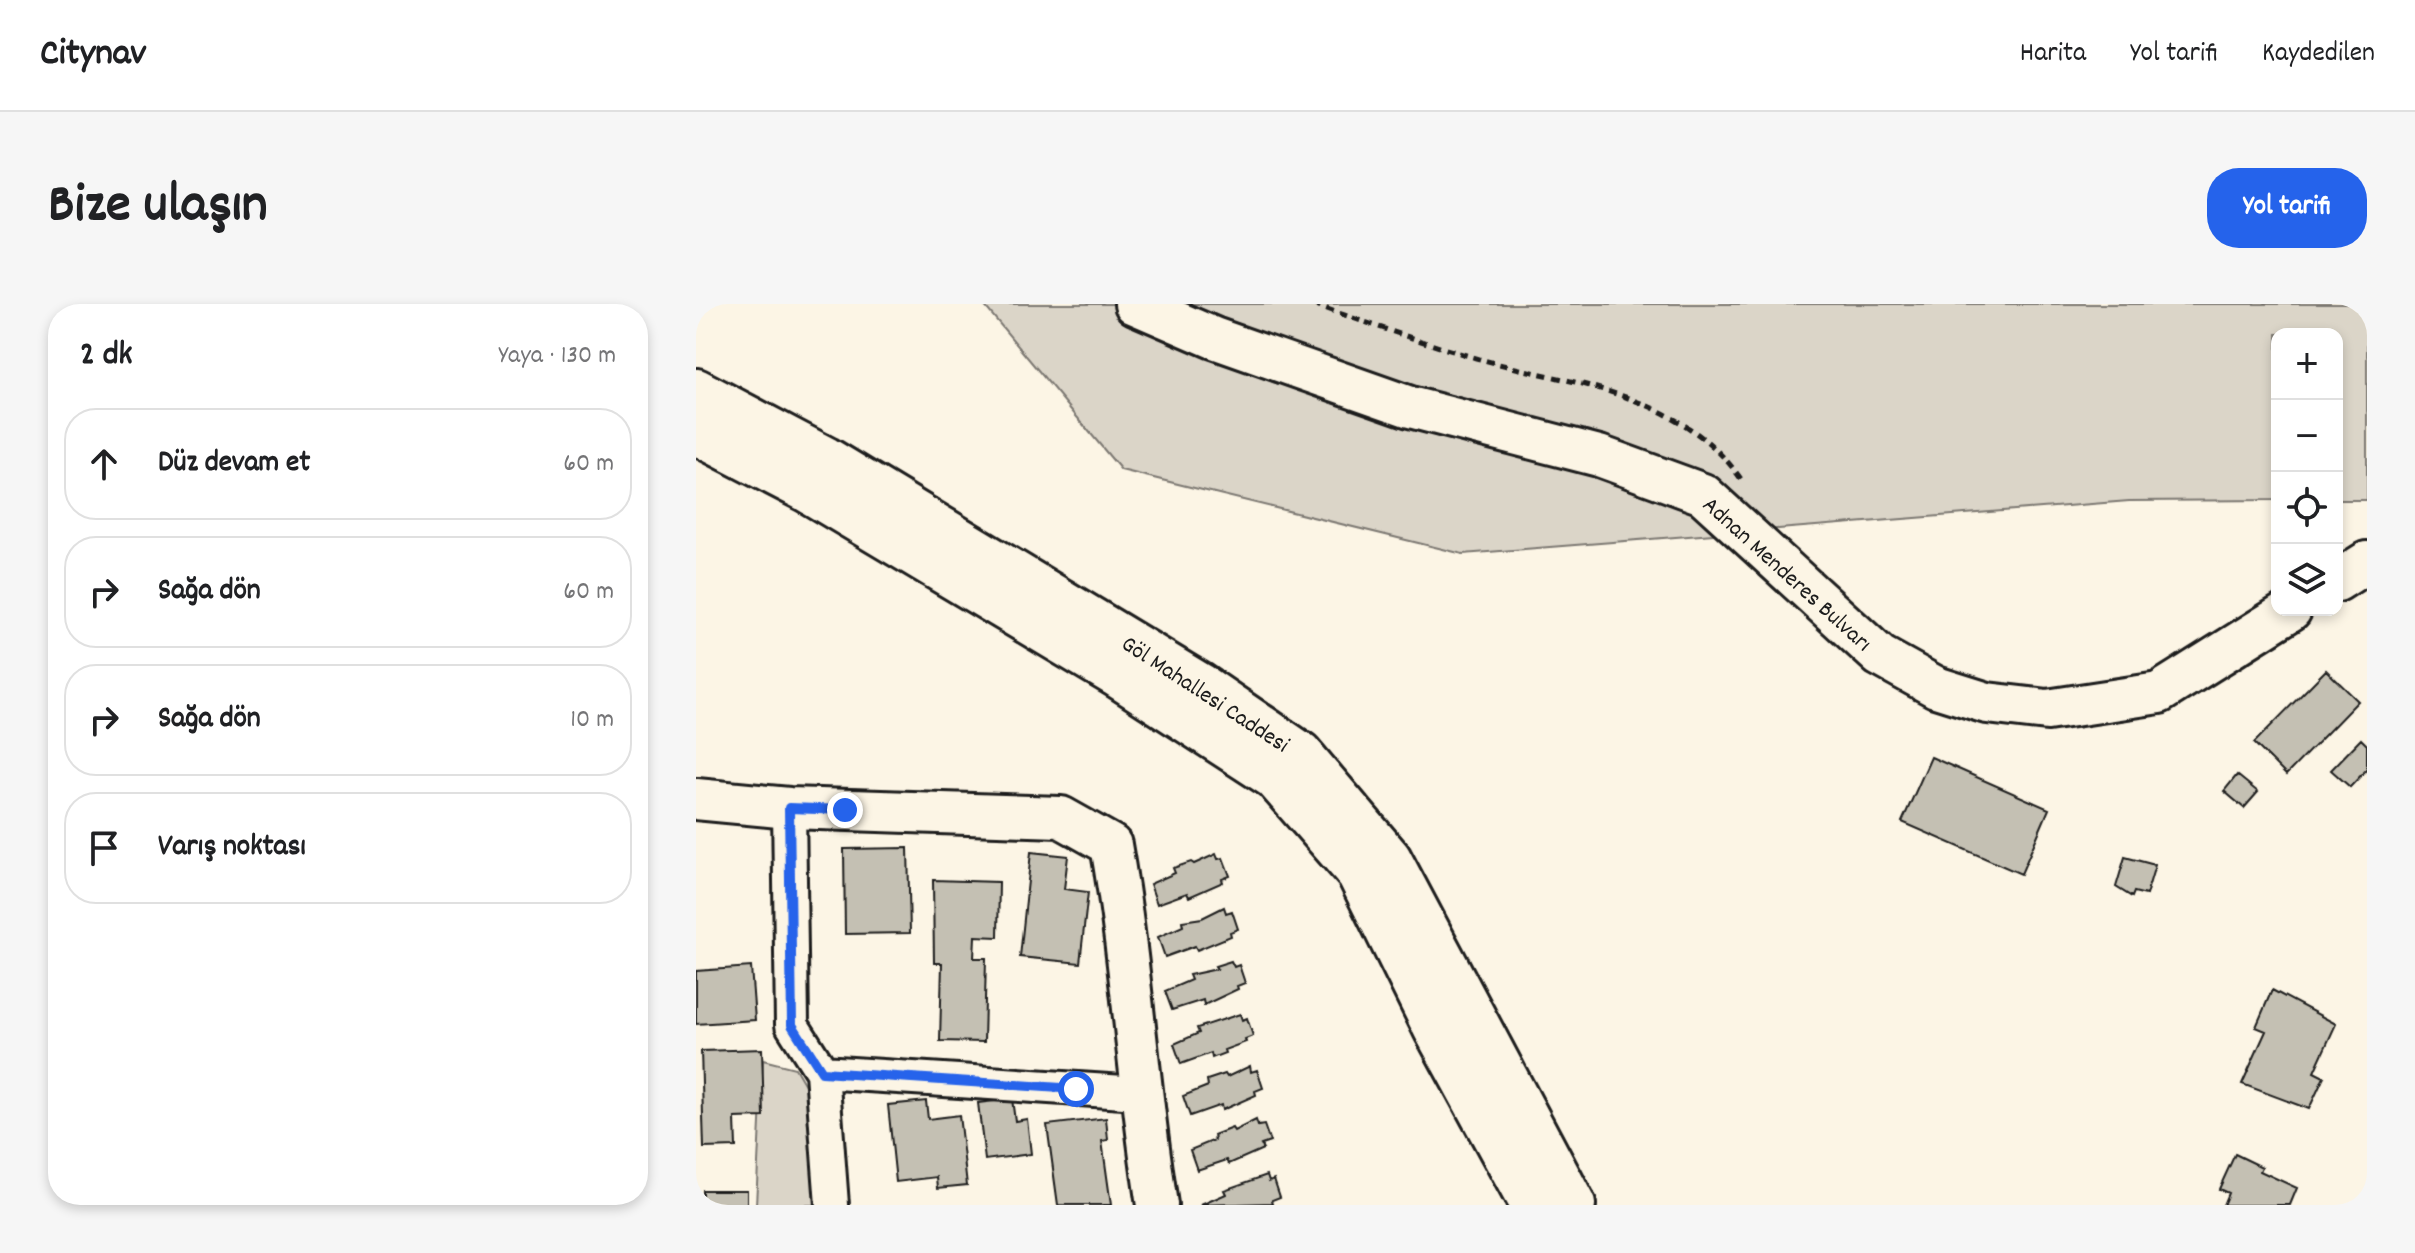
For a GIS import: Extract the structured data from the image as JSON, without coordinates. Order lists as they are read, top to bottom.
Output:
{
  "streets": {
    "main road": ["Göl Mahallesi Caddesi"],
    "street": ["Adnan Menderes Bulvarı"]
  },
  "page": {
    "header": "Citynav",
    "nav": ["Harita", "Yol tarifi", "Kaydedilen"],
    "title": "Bize ulaşın",
    "buttons": "Yol tarifi",
    "heading": ["2 dk", "Yaya · 130 m"],
    "map_buttons": ["+", "−"],
    "list": [
      ["Düz devam et", "60 m"],
      ["Sağa dön", "60 m"],
      ["Sağa dön", "10 m"],
      "Varış noktası"
    ]
  }
}
